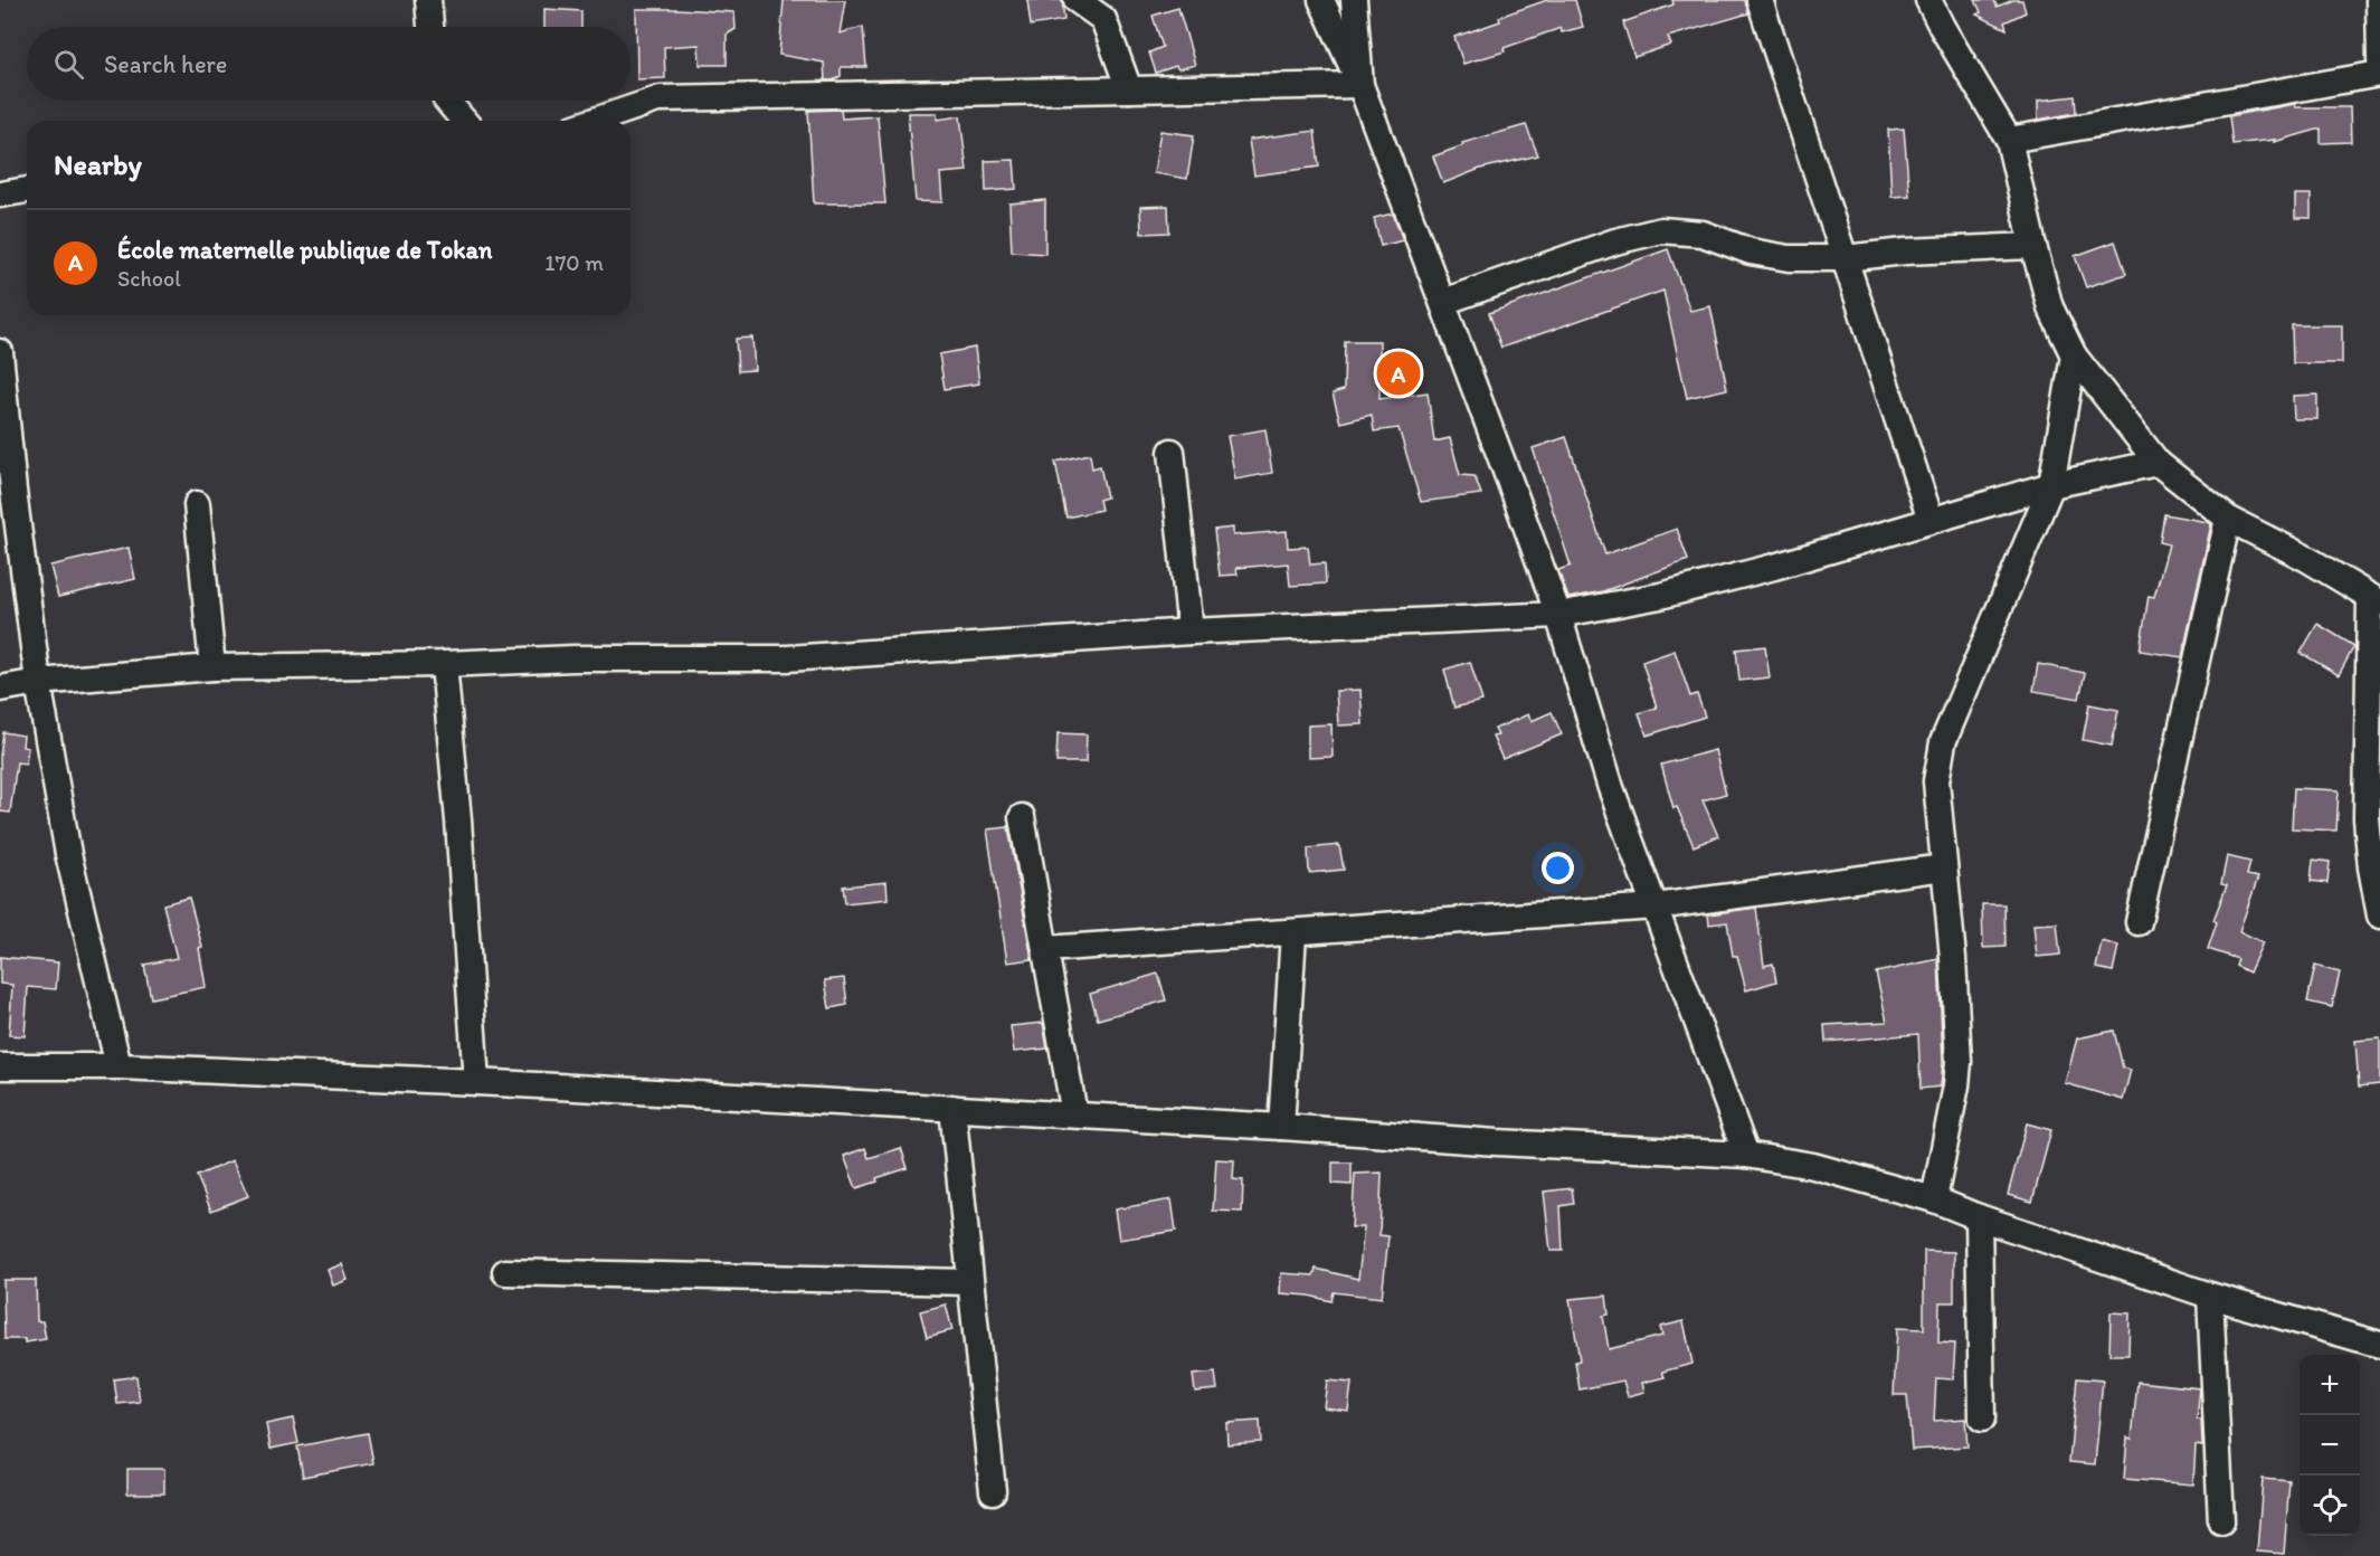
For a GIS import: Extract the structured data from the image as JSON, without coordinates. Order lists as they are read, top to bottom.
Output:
{
  "page": {
    "search": "Search here",
    "heading": "Nearby",
    "list": [
      {
        "mark": "A",
        "name": "École maternelle publique de Tokan",
        "note": "School",
        "value": "170 m"
      }
    ],
    "pins": "A",
    "map_buttons": ["+", "−"]
  }
}
